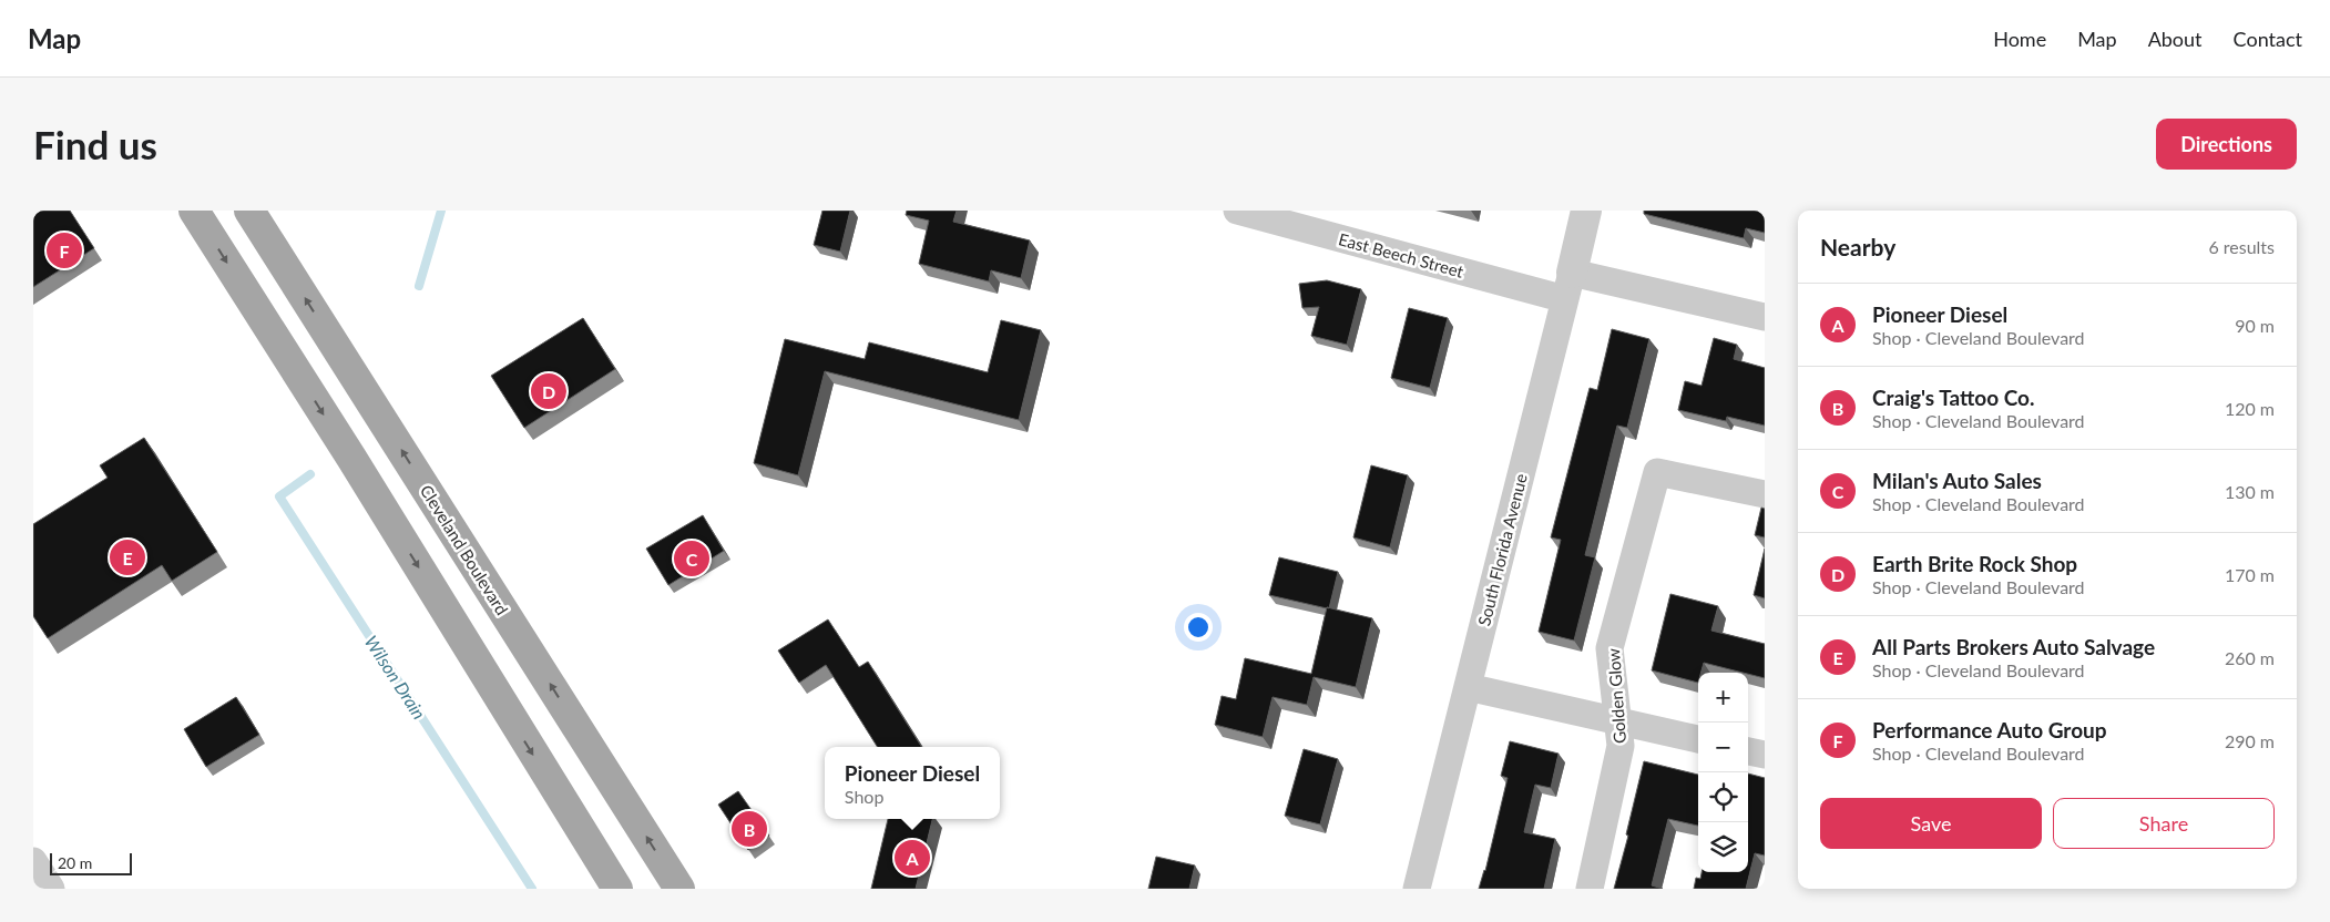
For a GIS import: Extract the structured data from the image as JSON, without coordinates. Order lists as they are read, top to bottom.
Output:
{
  "streets": {
    "main road": ["Cleveland Boulevard"],
    "street": ["East Beech Street", "South Florida Avenue", "Golden Glow"]
  },
  "crossings": [
    ["East Beech Street", "South Florida Avenue"]
  ],
  "water": ["Wilson Drain"],
  "scale_bar": "20 m",
  "page": {
    "header": "Map",
    "nav": [
      "Home",
      "Map",
      "About",
      "Contact"
    ],
    "buttons": [
      "Directions",
      ["Save", "Share"]
    ],
    "title": "Find us",
    "heading": ["Nearby", "6 results"],
    "pins": [
      "F",
      "D",
      "E",
      "C",
      "B",
      "A"
    ],
    "list": [
      {
        "mark": "A",
        "name": "Pioneer Diesel",
        "note": "Shop · Cleveland Boulevard",
        "value": "90 m"
      },
      {
        "mark": "B",
        "name": "Craig's Tattoo Co.",
        "note": "Shop · Cleveland Boulevard",
        "value": "120 m"
      },
      {
        "mark": "C",
        "name": "Milan's Auto Sales",
        "note": "Shop · Cleveland Boulevard",
        "value": "130 m"
      },
      {
        "mark": "D",
        "name": "Earth Brite Rock Shop",
        "note": "Shop · Cleveland Boulevard",
        "value": "170 m"
      },
      {
        "mark": "E",
        "name": "All Parts Brokers Auto Salvage",
        "note": "Shop · Cleveland Boulevard",
        "value": "260 m"
      },
      {
        "mark": "F",
        "name": "Performance Auto Group",
        "note": "Shop · Cleveland Boulevard",
        "value": "290 m"
      }
    ],
    "map_buttons": ["+", "−"],
    "popup": ["Pioneer Diesel", "Shop"],
    "scale": "20 m"
  }
}
